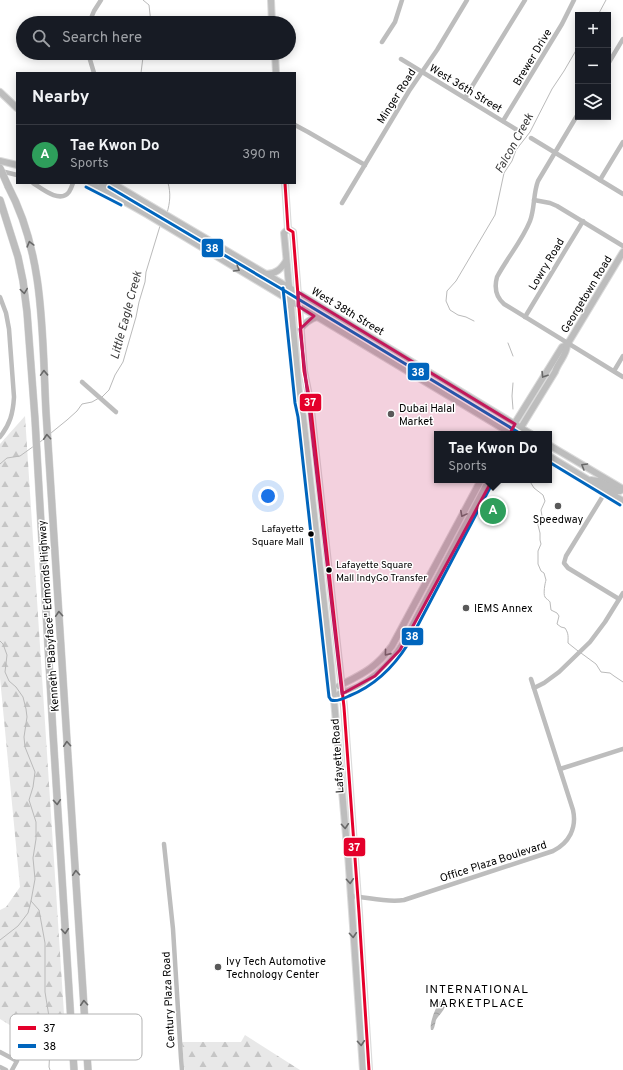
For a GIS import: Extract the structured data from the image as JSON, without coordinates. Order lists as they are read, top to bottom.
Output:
{
  "streets": {
    "highway": ["Kenneth \"Babyface\" Edmonds Highway"],
    "main road": ["Georgetown Road", "West 38th Street", "Lafayette Road"],
    "street": [
      "Brewer Drive",
      "West 36th Street",
      "Minger Road",
      "Lowry Road",
      "Office Plaza Boulevard",
      "Century Plaza Road"
    ]
  },
  "crossings": [
    ["Brewer Drive", "West 36th Street"],
    ["West 36th Street", "Minger Road"],
    ["Georgetown Road", "West 38th Street"],
    ["West 38th Street", "Lafayette Road"],
    ["Lafayette Road", "Office Plaza Boulevard"]
  ],
  "districts": ["INTERNATIONAL MARKETPLACE"],
  "water": ["Falcon Creek", "Little Eagle Creek"],
  "places": [
    "Dubai Halal Market",
    "Speedway",
    "Lafayette Square Mall",
    "Lafayette Square Mall IndyGo Transfer",
    "IEMS Annex",
    "Ivy Tech Automotive Technology Center"
  ],
  "lines": ["transit line 37", "transit line 38"],
  "legend": ["37", "38"],
  "page": {
    "map_buttons": ["+", "−"],
    "search": "Search here",
    "heading": "Nearby",
    "list": [
      {
        "mark": "A",
        "name": "Tae Kwon Do",
        "note": "Sports",
        "value": "390 m"
      }
    ],
    "popup": ["Tae Kwon Do", "Sports"],
    "pins": "A"
  }
}
